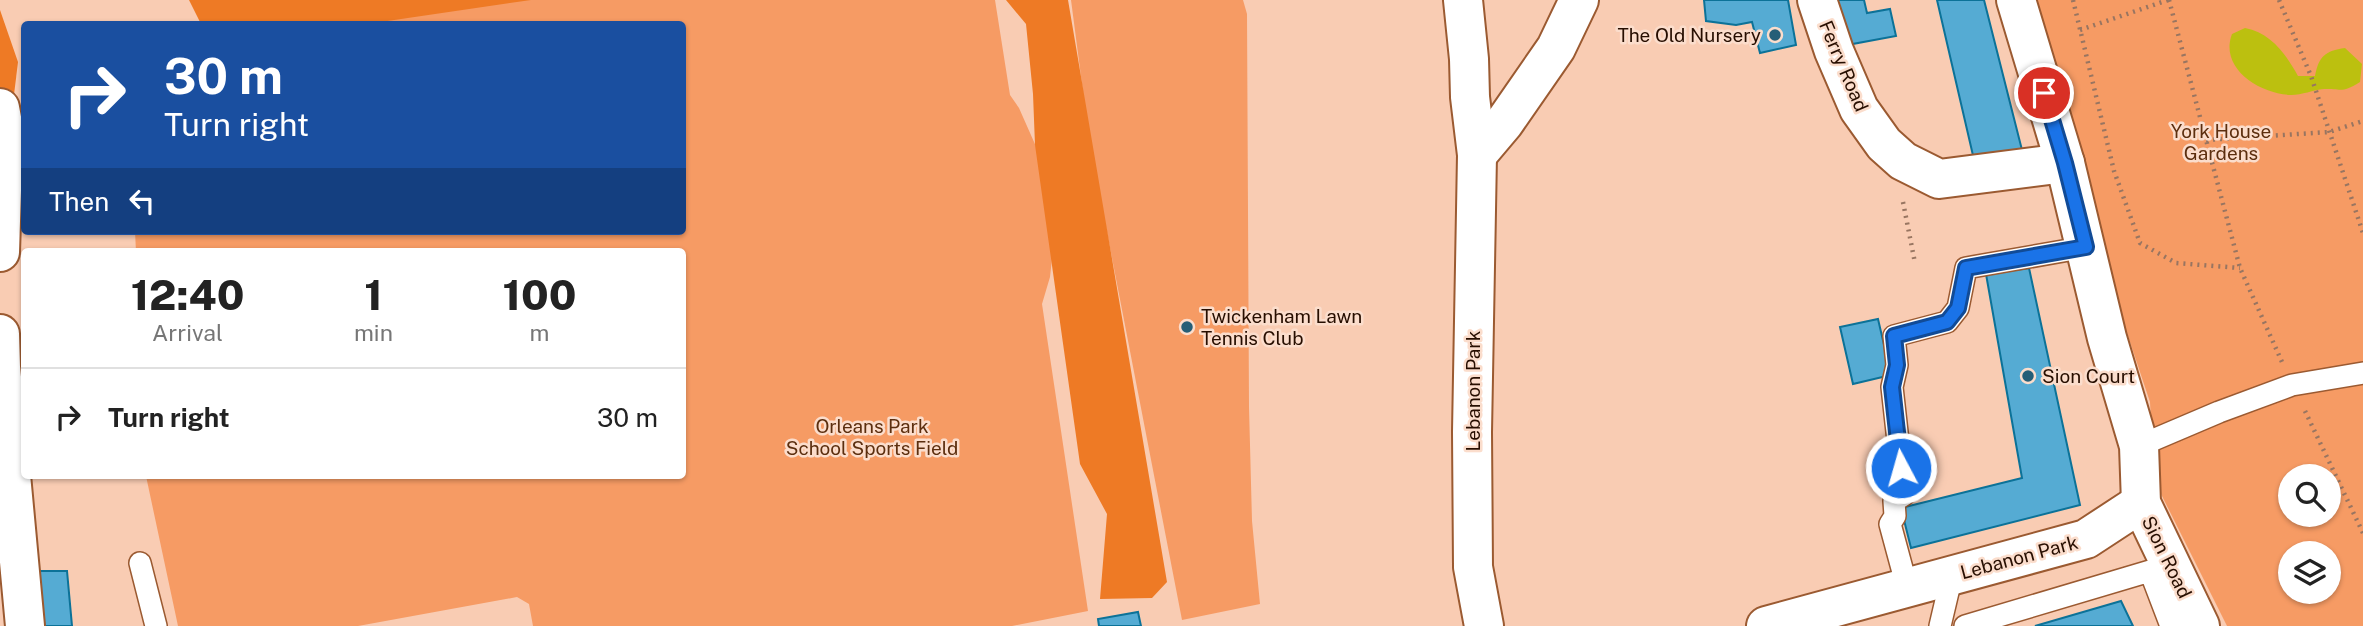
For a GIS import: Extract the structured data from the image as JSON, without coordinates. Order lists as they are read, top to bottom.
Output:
{
  "streets": {
    "street": ["Ferry Road", "Lebanon Park", "Sion Road"]
  },
  "crossings": [
    ["Ferry Road", "Sion Road"],
    ["Lebanon Park", "Sion Road"]
  ],
  "parks": ["York House Gardens", "Orleans Park School Sports Field"],
  "places": ["The Old Nursery", "Twickenham Lawn Tennis Club", "Sion Court"],
  "page": {
    "turn": ["30 m", "Turn right"],
    "then": "Then",
    "eta": [
      "12:40",
      "Arrival",
      "1",
      "min",
      "100",
      "m"
    ],
    "list": [
      {
        "name": "Turn right",
        "value": "30 m"
      }
    ]
  }
}
